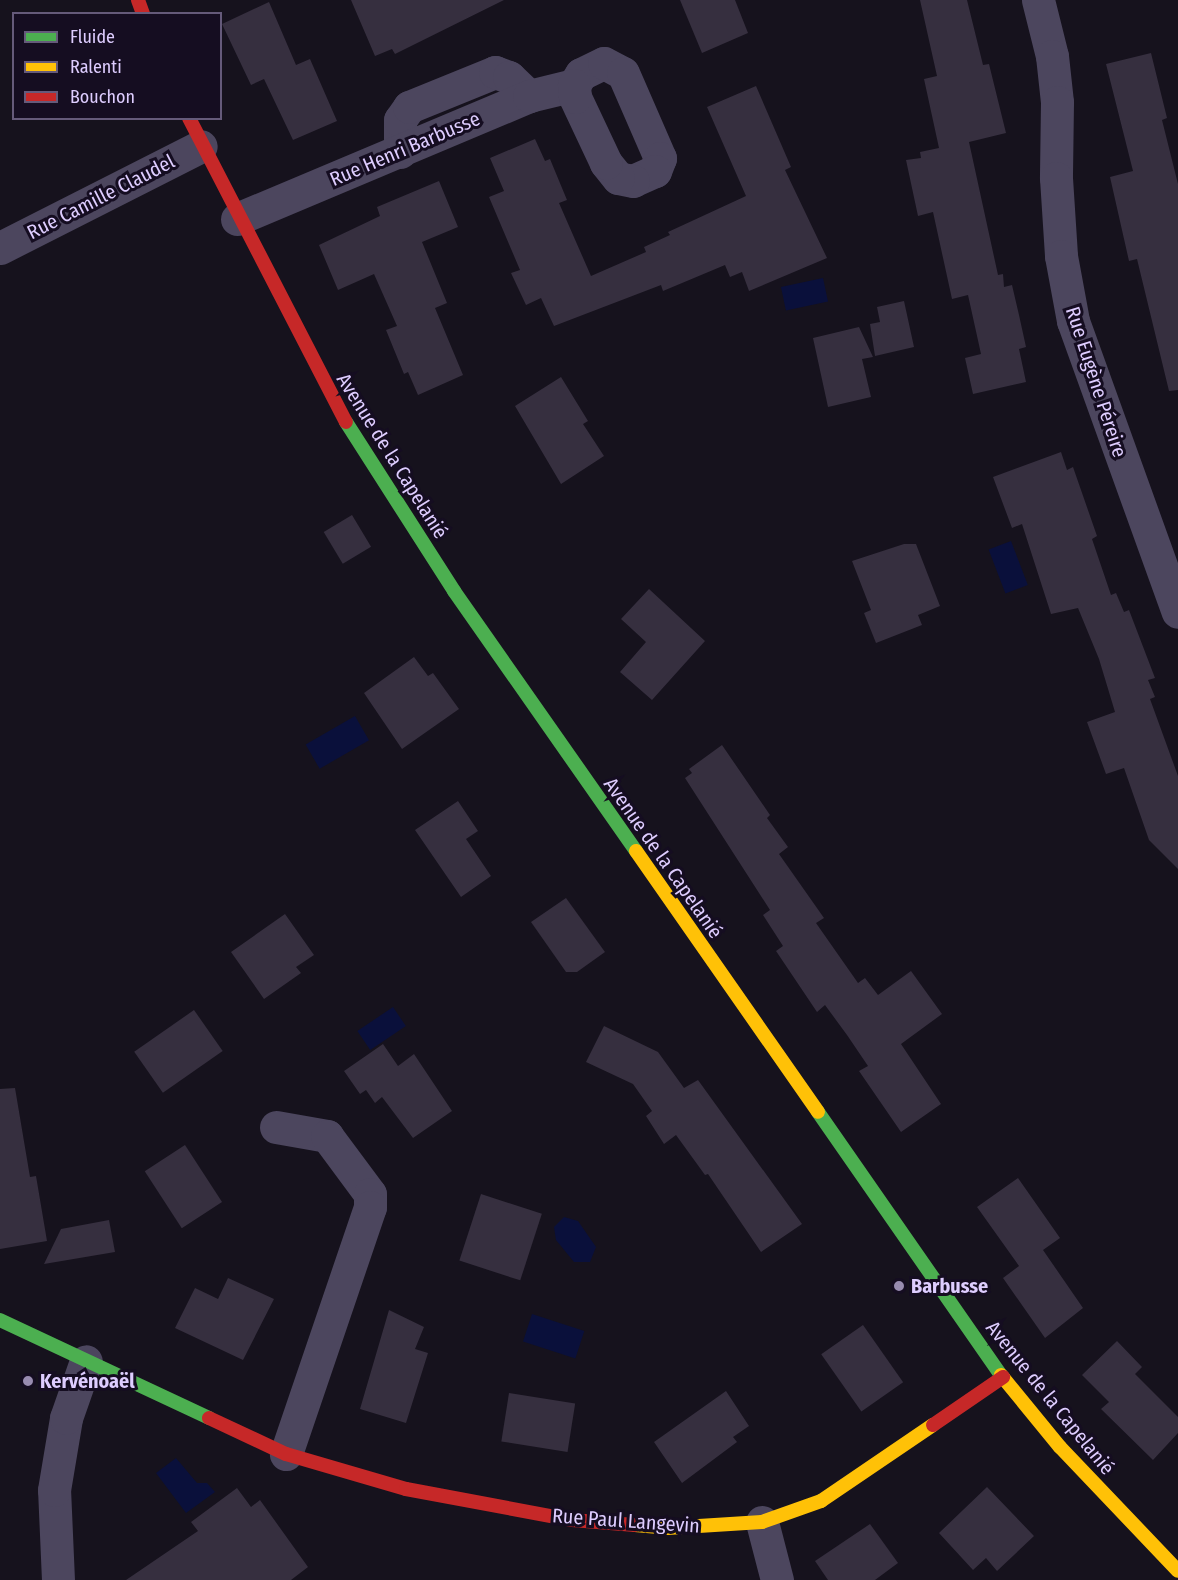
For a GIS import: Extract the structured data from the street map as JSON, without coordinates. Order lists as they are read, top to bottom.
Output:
{
  "streets": {
    "street": [
      "Rue Henri Barbusse",
      "Rue Camille Claudel",
      "Rue Eugène Péreire",
      "Avenue de la Capelanié",
      "Rue Paul Langevin"
    ]
  },
  "crossings": [
    ["Rue Henri Barbusse", "Avenue de la Capelanié"],
    ["Rue Camille Claudel", "Avenue de la Capelanié"],
    ["Avenue de la Capelanié", "Rue Paul Langevin"]
  ],
  "places": ["Barbusse", "Kervénoaël"],
  "legend": ["Fluide", "Ralenti", "Bouchon"]
}
